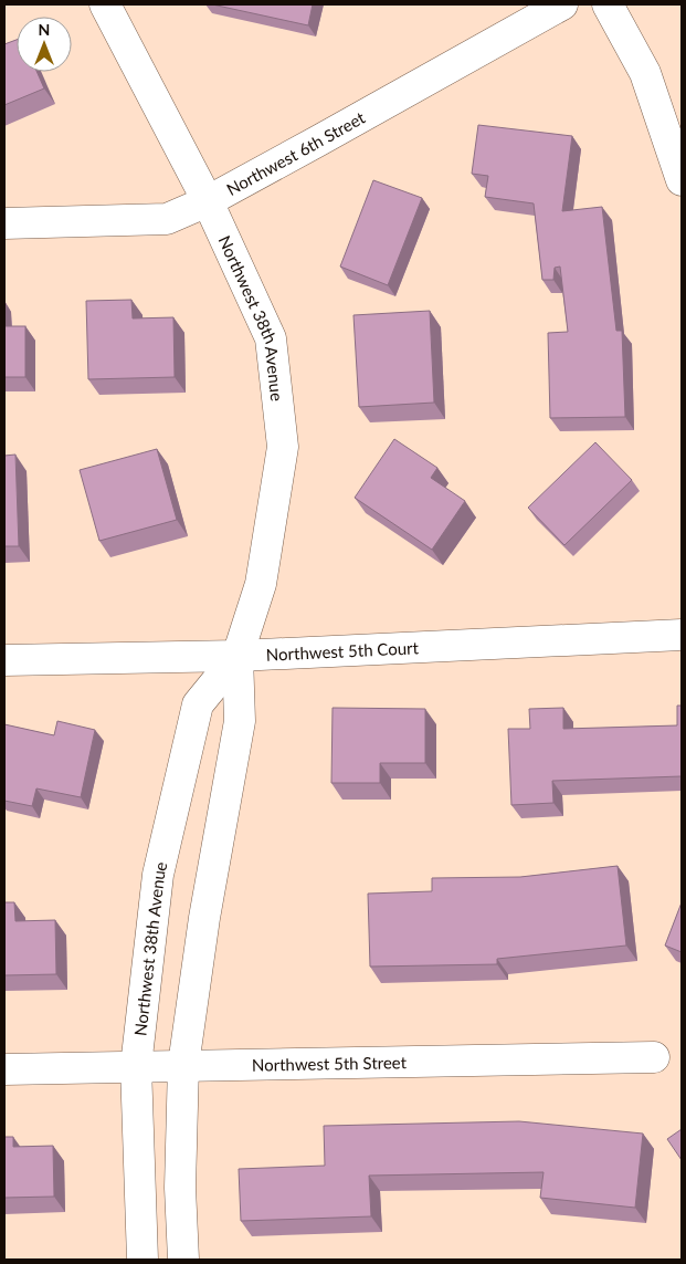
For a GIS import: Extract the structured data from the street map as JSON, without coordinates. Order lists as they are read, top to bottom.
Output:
{
  "streets": {
    "street": [
      "Northwest 6th Street",
      "Northwest 38th Avenue",
      "Northwest 5th Court",
      "Northwest 5th Street"
    ]
  },
  "crossings": [
    ["Northwest 6th Street", "Northwest 38th Avenue"],
    ["Northwest 38th Avenue", "Northwest 5th Court"],
    ["Northwest 38th Avenue", "Northwest 5th Street"]
  ],
  "north": "top"
}
